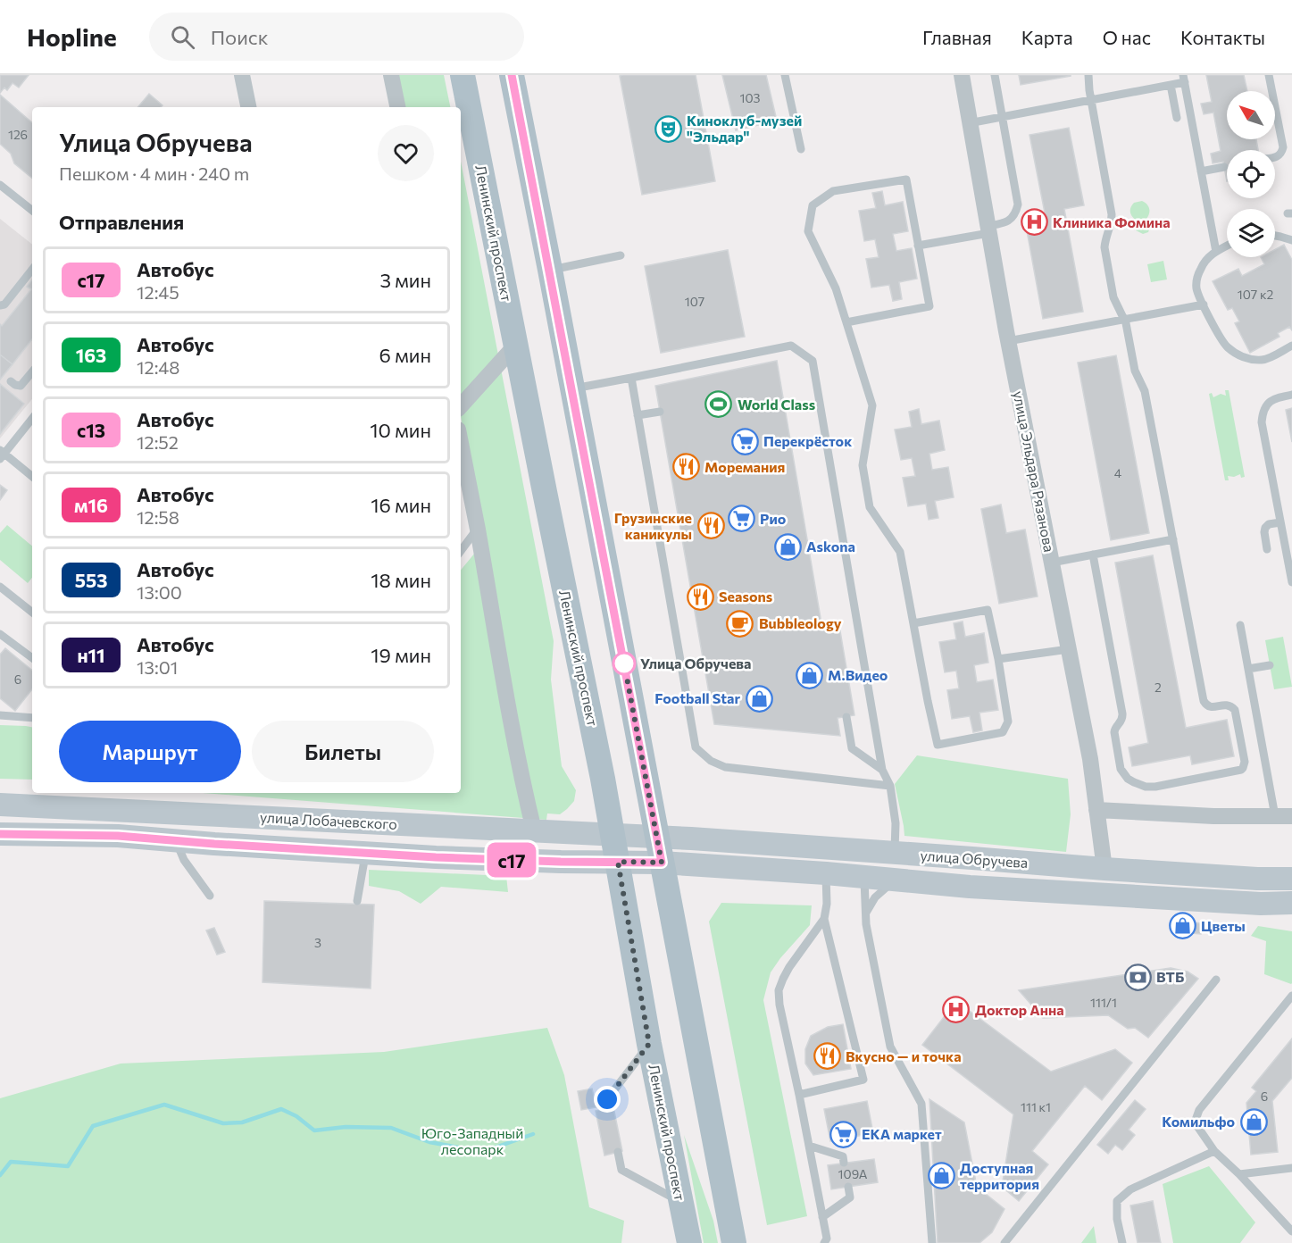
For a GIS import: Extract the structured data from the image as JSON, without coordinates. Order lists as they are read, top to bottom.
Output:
{
  "streets": {
    "main road": ["Ленинский проспект", "улица Лобачевского", "улица Обручева"],
    "street": ["улица Эльдара Рязанова"]
  },
  "crossings": [
    ["Ленинский проспект", "улица Лобачевского"],
    ["улица Эльдара Рязанова", "улица Обручева"],
    ["улица Лобачевского", "улица Обручева"]
  ],
  "parks": ["Юго-Западный лесопарк"],
  "places": {
    "theatre": ["Киноклуб-музей \"Эльдар\""],
    "hospital": ["Клиника Фомина", "Доктор Анна"],
    "sports": ["World Class"],
    "supermarket": ["Перекрёсток", "Рио", "ЕКА маркет"],
    "restaurant": [
      "Моремания",
      "Грузинские каникулы",
      "Seasons",
      "Вкусно — и точка"
    ],
    "shop": [
      "Askona",
      "М.Видео",
      "Football Star",
      "Цветы",
      "Комильфо",
      "Доступная территория"
    ],
    "cafe": ["Bubbleology"],
    "other": ["Улица Обручева"],
    "bank": ["ВТБ"]
  },
  "lines": ["bus line с17"],
  "house_numbers": [
    "103",
    "126",
    "107 к2",
    "107",
    "4",
    "6",
    "2",
    "3",
    "111/1",
    "6",
    "111 к1",
    "109А"
  ],
  "north": "top left",
  "page": {
    "header": "Hopline",
    "search": "Поиск",
    "nav": [
      "Главная",
      "Карта",
      "О нас",
      "Контакты"
    ],
    "on_map": "с17",
    "heading": [
      ["Улица Обручева", "Пешком · 4 мин · 240 m"],
      "Отправления"
    ],
    "list": [
      {
        "mark": "с17",
        "name": "Автобус",
        "note": "12:45",
        "value": "3 мин"
      },
      {
        "mark": "163",
        "name": "Автобус",
        "note": "12:48",
        "value": "6 мин"
      },
      {
        "mark": "с13",
        "name": "Автобус",
        "note": "12:52",
        "value": "10 мин"
      },
      {
        "mark": "м16",
        "name": "Автобус",
        "note": "12:58",
        "value": "16 мин"
      },
      {
        "mark": "553",
        "name": "Автобус",
        "note": "13:00",
        "value": "18 мин"
      },
      {
        "mark": "н11",
        "name": "Автобус",
        "note": "13:01",
        "value": "19 мин"
      }
    ],
    "buttons": ["Маршрут", "Билеты"]
  }
}
